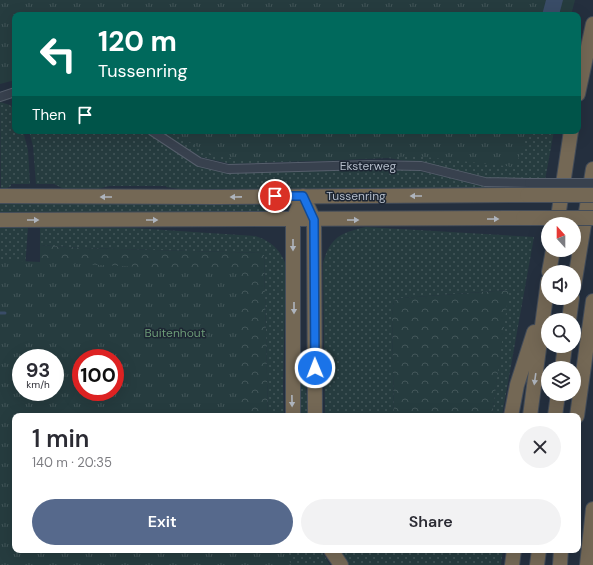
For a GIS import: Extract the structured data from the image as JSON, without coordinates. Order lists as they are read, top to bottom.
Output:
{
  "streets": {
    "highway": ["Tussenring"],
    "street": ["Eksterweg"]
  },
  "crossings": [
    ["Eksterweg", "Tussenring"]
  ],
  "parks": ["Buitenhout"],
  "north": "top",
  "page": {
    "turn": ["120 m", "Tussenring"],
    "then": "Then",
    "speed": "93 km/h",
    "limit": "100",
    "heading": ["1 min", "140 m · 20:35"],
    "buttons": ["Exit", "Share"]
  }
}
